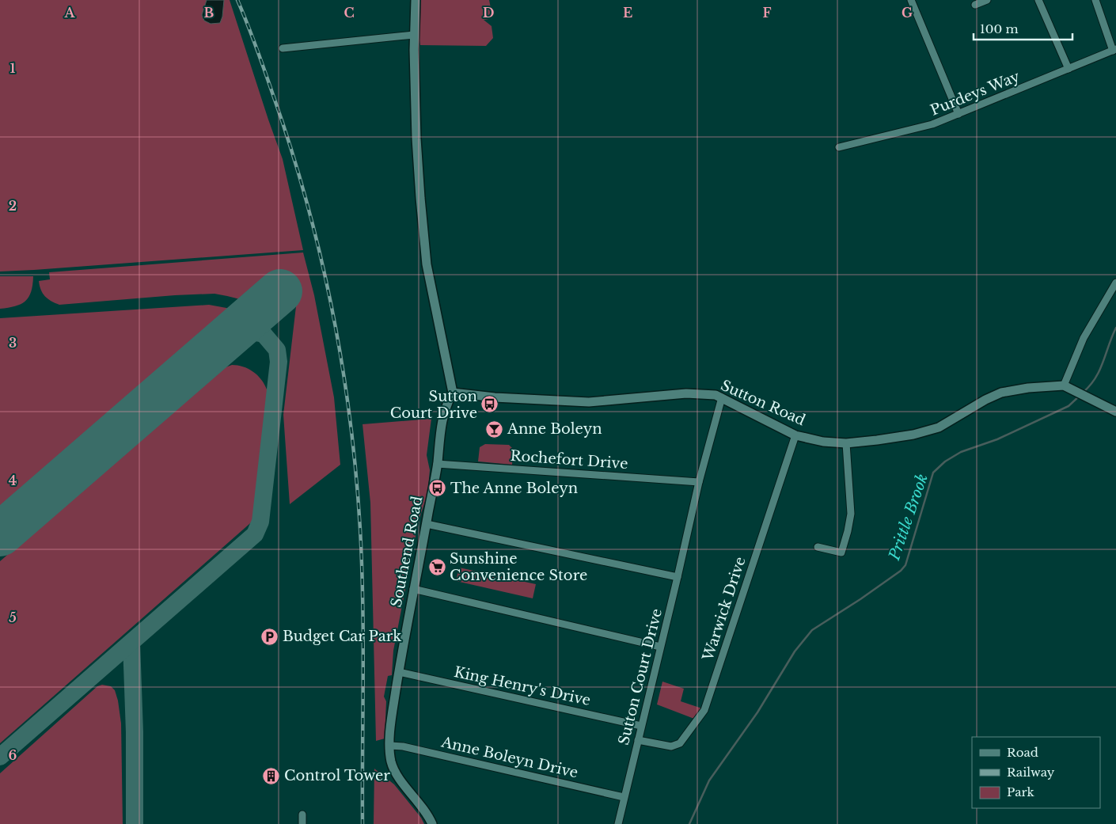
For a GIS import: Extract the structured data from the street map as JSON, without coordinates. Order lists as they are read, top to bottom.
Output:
{
  "streets": {
    "street": [
      "Purdeys Way",
      "Sutton Road",
      "Rochefort Drive",
      "Southend Road",
      "Warwick Drive",
      "Sutton Court Drive",
      "King Henry's Drive",
      "Anne Boleyn Drive"
    ]
  },
  "crossings": [
    ["Sutton Road", "Southend Road"],
    ["Sutton Road", "Warwick Drive"],
    ["Sutton Road", "Sutton Court Drive"],
    ["Rochefort Drive", "Southend Road"],
    ["Rochefort Drive", "Sutton Court Drive"],
    ["Southend Road", "King Henry's Drive"],
    ["Southend Road", "Anne Boleyn Drive"],
    ["Warwick Drive", "Sutton Court Drive"],
    ["Sutton Court Drive", "King Henry's Drive"],
    ["Sutton Court Drive", "Anne Boleyn Drive"]
  ],
  "water": ["Prittle Brook"],
  "places": {
    "bus stop": ["Sutton Court Drive", "The Anne Boleyn"],
    "bar": ["Anne Boleyn"],
    "supermarket": ["Sunshine Convenience Store"],
    "parking": ["Budget Car Park"],
    "building": ["Control Tower"]
  },
  "legend": ["Road", "Railway", "Park"],
  "scale_bar": "100 m",
  "grid": {
    "columns": [
      "A",
      "B",
      "C",
      "D",
      "E",
      "F",
      "G"
    ],
    "rows": [
      "1",
      "2",
      "3",
      "4",
      "5",
      "6"
    ]
  }
}
